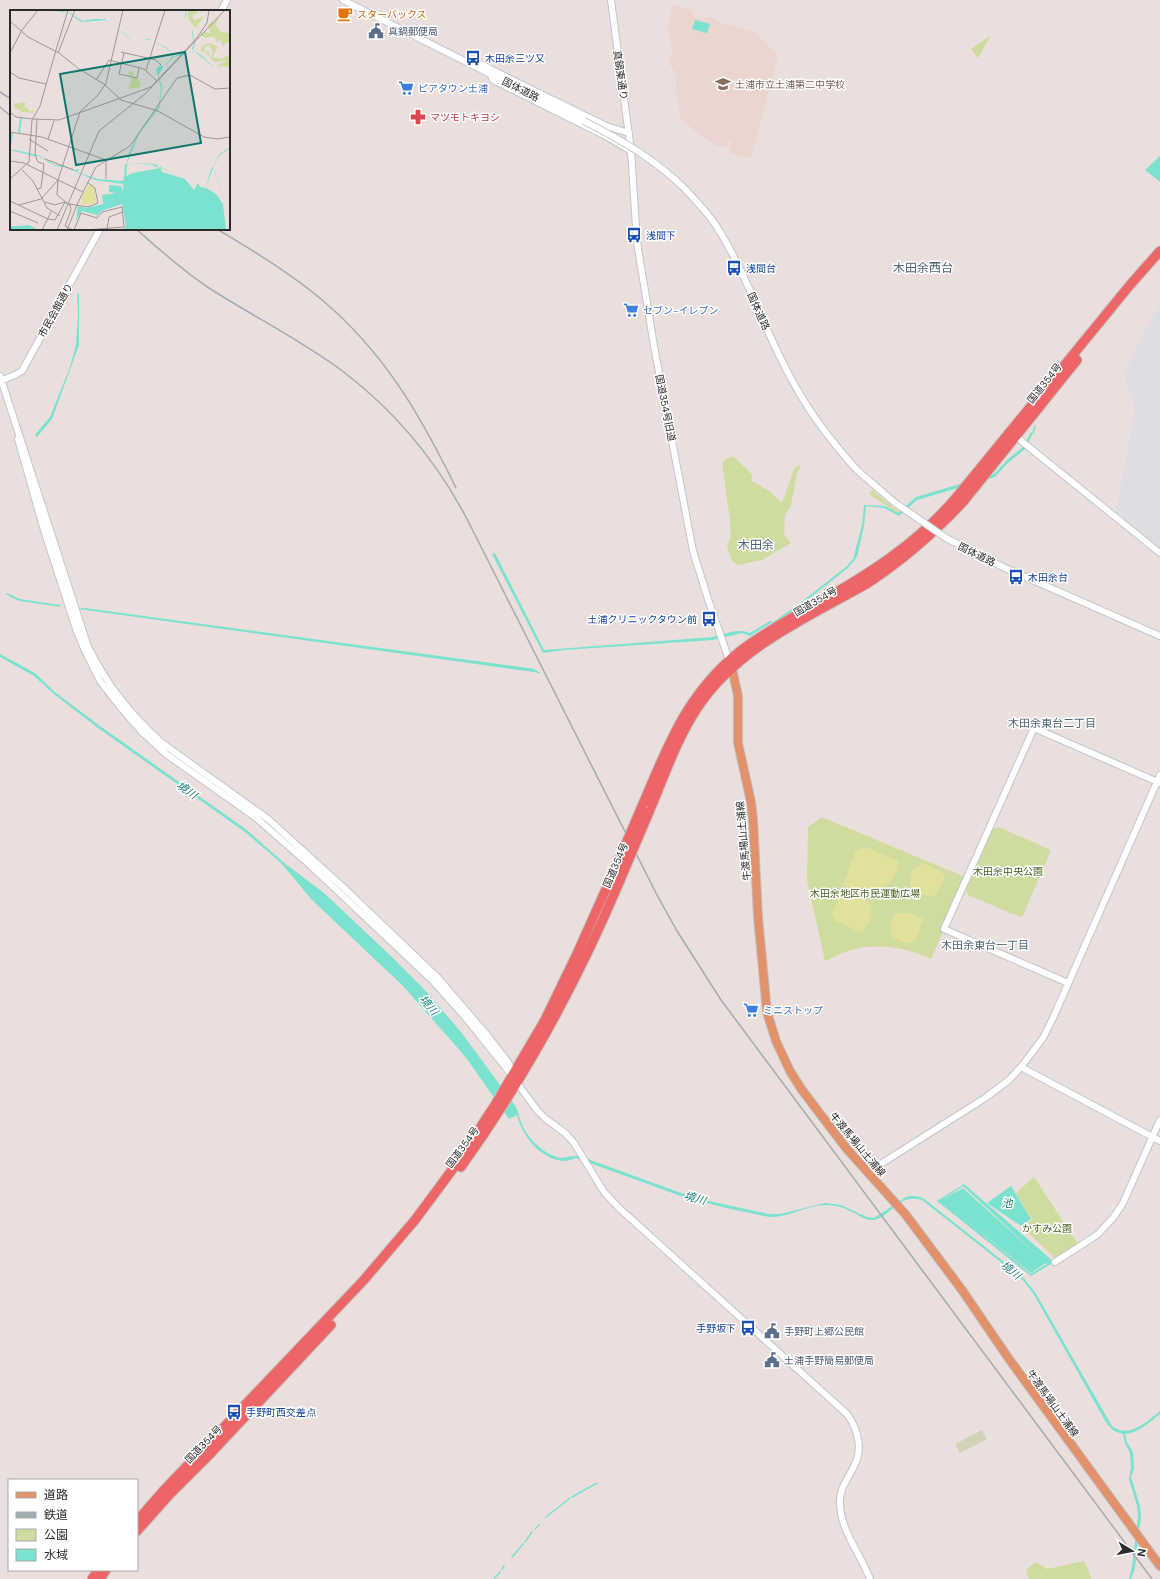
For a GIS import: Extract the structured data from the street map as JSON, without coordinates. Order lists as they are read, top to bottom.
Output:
{
  "streets": {
    "highway": ["国道354号"],
    "main road": ["牛渡馬場山土浦線"],
    "street": [
      "真鍋東通り",
      "国体道路",
      "市民会館通り",
      "国道354号旧道"
    ]
  },
  "crossings": [
    ["真鍋東通り", "国道354号旧道"],
    ["国道354号", "国道354号旧道"],
    ["国道354号", "牛渡馬場山土浦線"],
    ["国道354号旧道", "牛渡馬場山土浦線"]
  ],
  "districts": [
    "木田余西台",
    "木田余",
    "木田余東台二丁目",
    "木田余東台一丁目"
  ],
  "water": ["境川", "池"],
  "parks": ["木田余中央公園", "木田余地区市民運動広場", "かすみ公園"],
  "places": {
    "cafe": ["スターバックス"],
    "public building": ["真鍋郵便局", "手野町上郷公民館", "土浦手野簡易郵便局"],
    "bus stop": [
      "木田余三ツ又",
      "浅間下",
      "浅間台",
      "木田余台",
      "土浦クリニックタウン前",
      "手野坂下",
      "手野町西交差点"
    ],
    "school or university": ["土浦市立土浦第二中学校"],
    "supermarket": ["ピアタウン土浦", "セブン-イレブン", "ミニストップ"],
    "pharmacy": ["マツモトキヨシ"]
  },
  "legend": [
    "道路",
    "鉄道",
    "公園",
    "水域"
  ],
  "north": "right"
}
